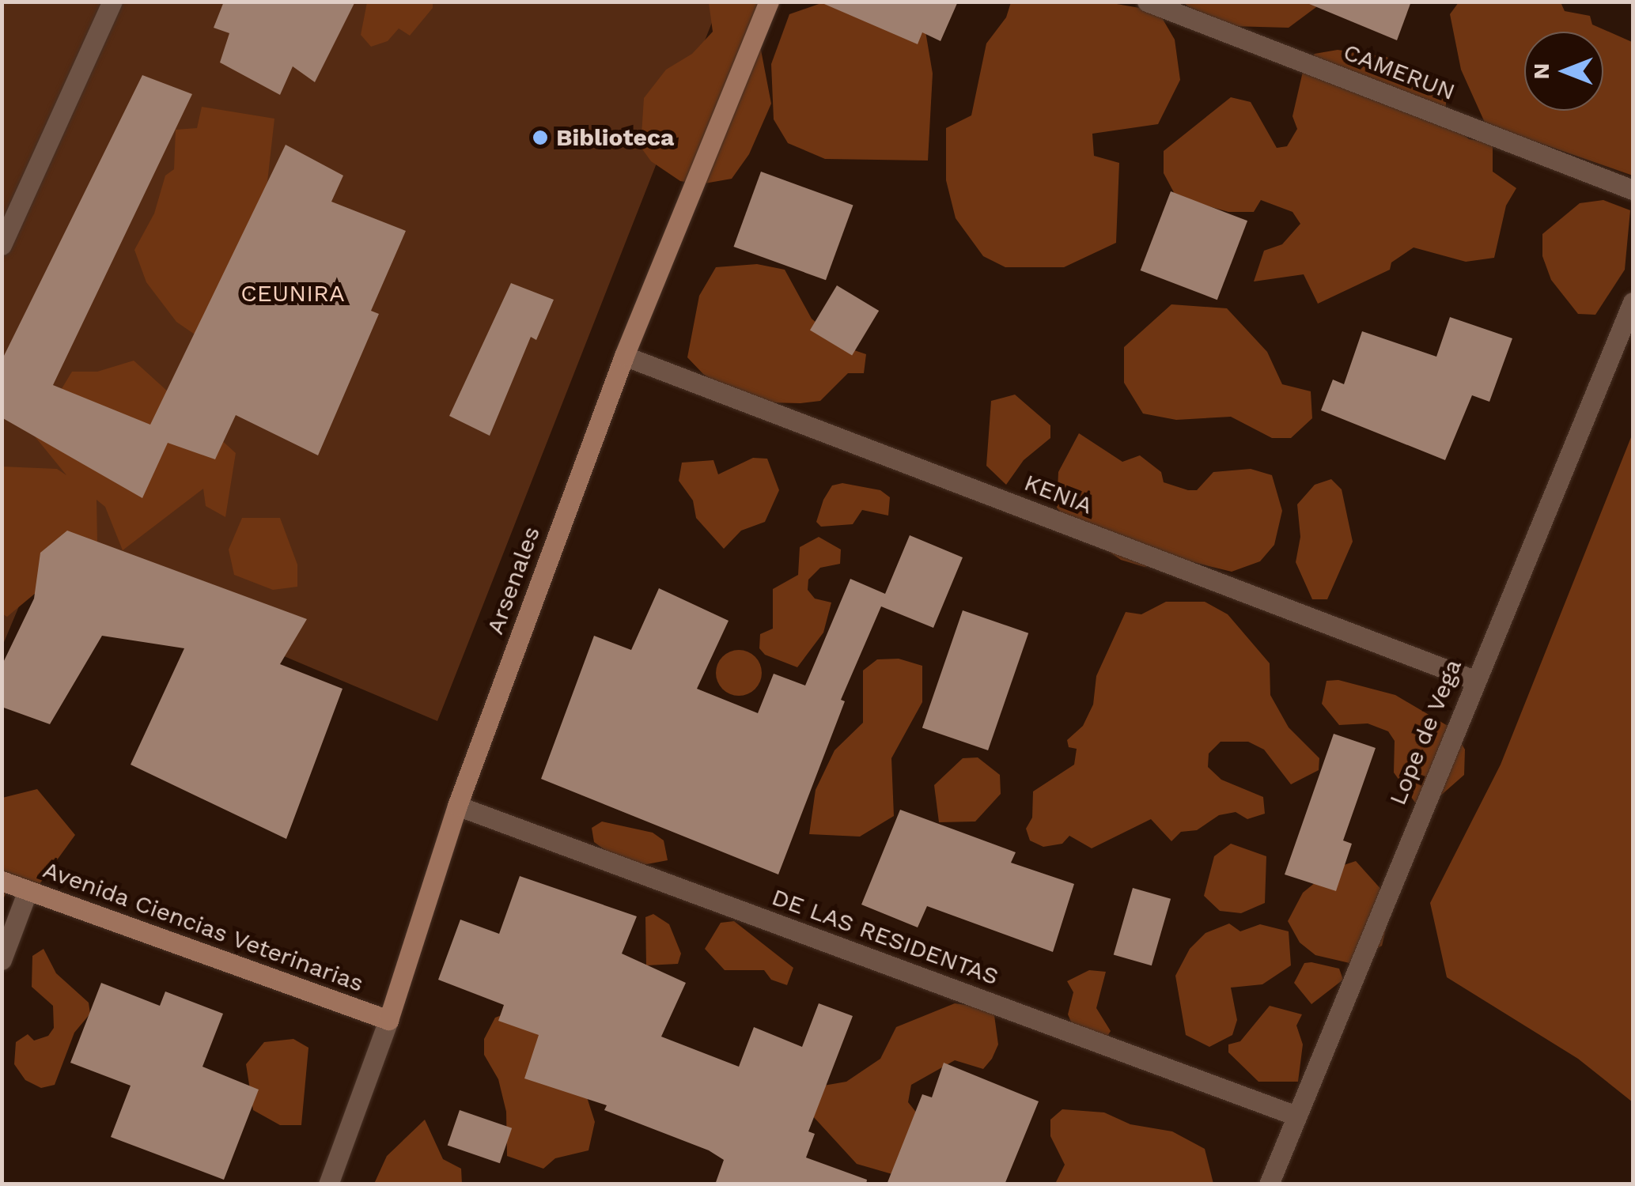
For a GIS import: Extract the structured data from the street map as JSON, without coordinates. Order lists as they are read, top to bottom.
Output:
{
  "streets": {
    "main road": ["Arsenales", "Avenida Ciencias Veterinarias"],
    "street": [
      "CAMERUN",
      "KENIA",
      "Lope de Vega",
      "DE LAS RESIDENTAS"
    ]
  },
  "crossings": [
    ["KENIA", "Arsenales"],
    ["KENIA", "Lope de Vega"],
    ["Arsenales", "Avenida Ciencias Veterinarias"],
    ["Arsenales", "DE LAS RESIDENTAS"],
    ["Lope de Vega", "DE LAS RESIDENTAS"]
  ],
  "parks": ["CEUNIRA"],
  "places": ["Biblioteca"],
  "north": "left"
}
